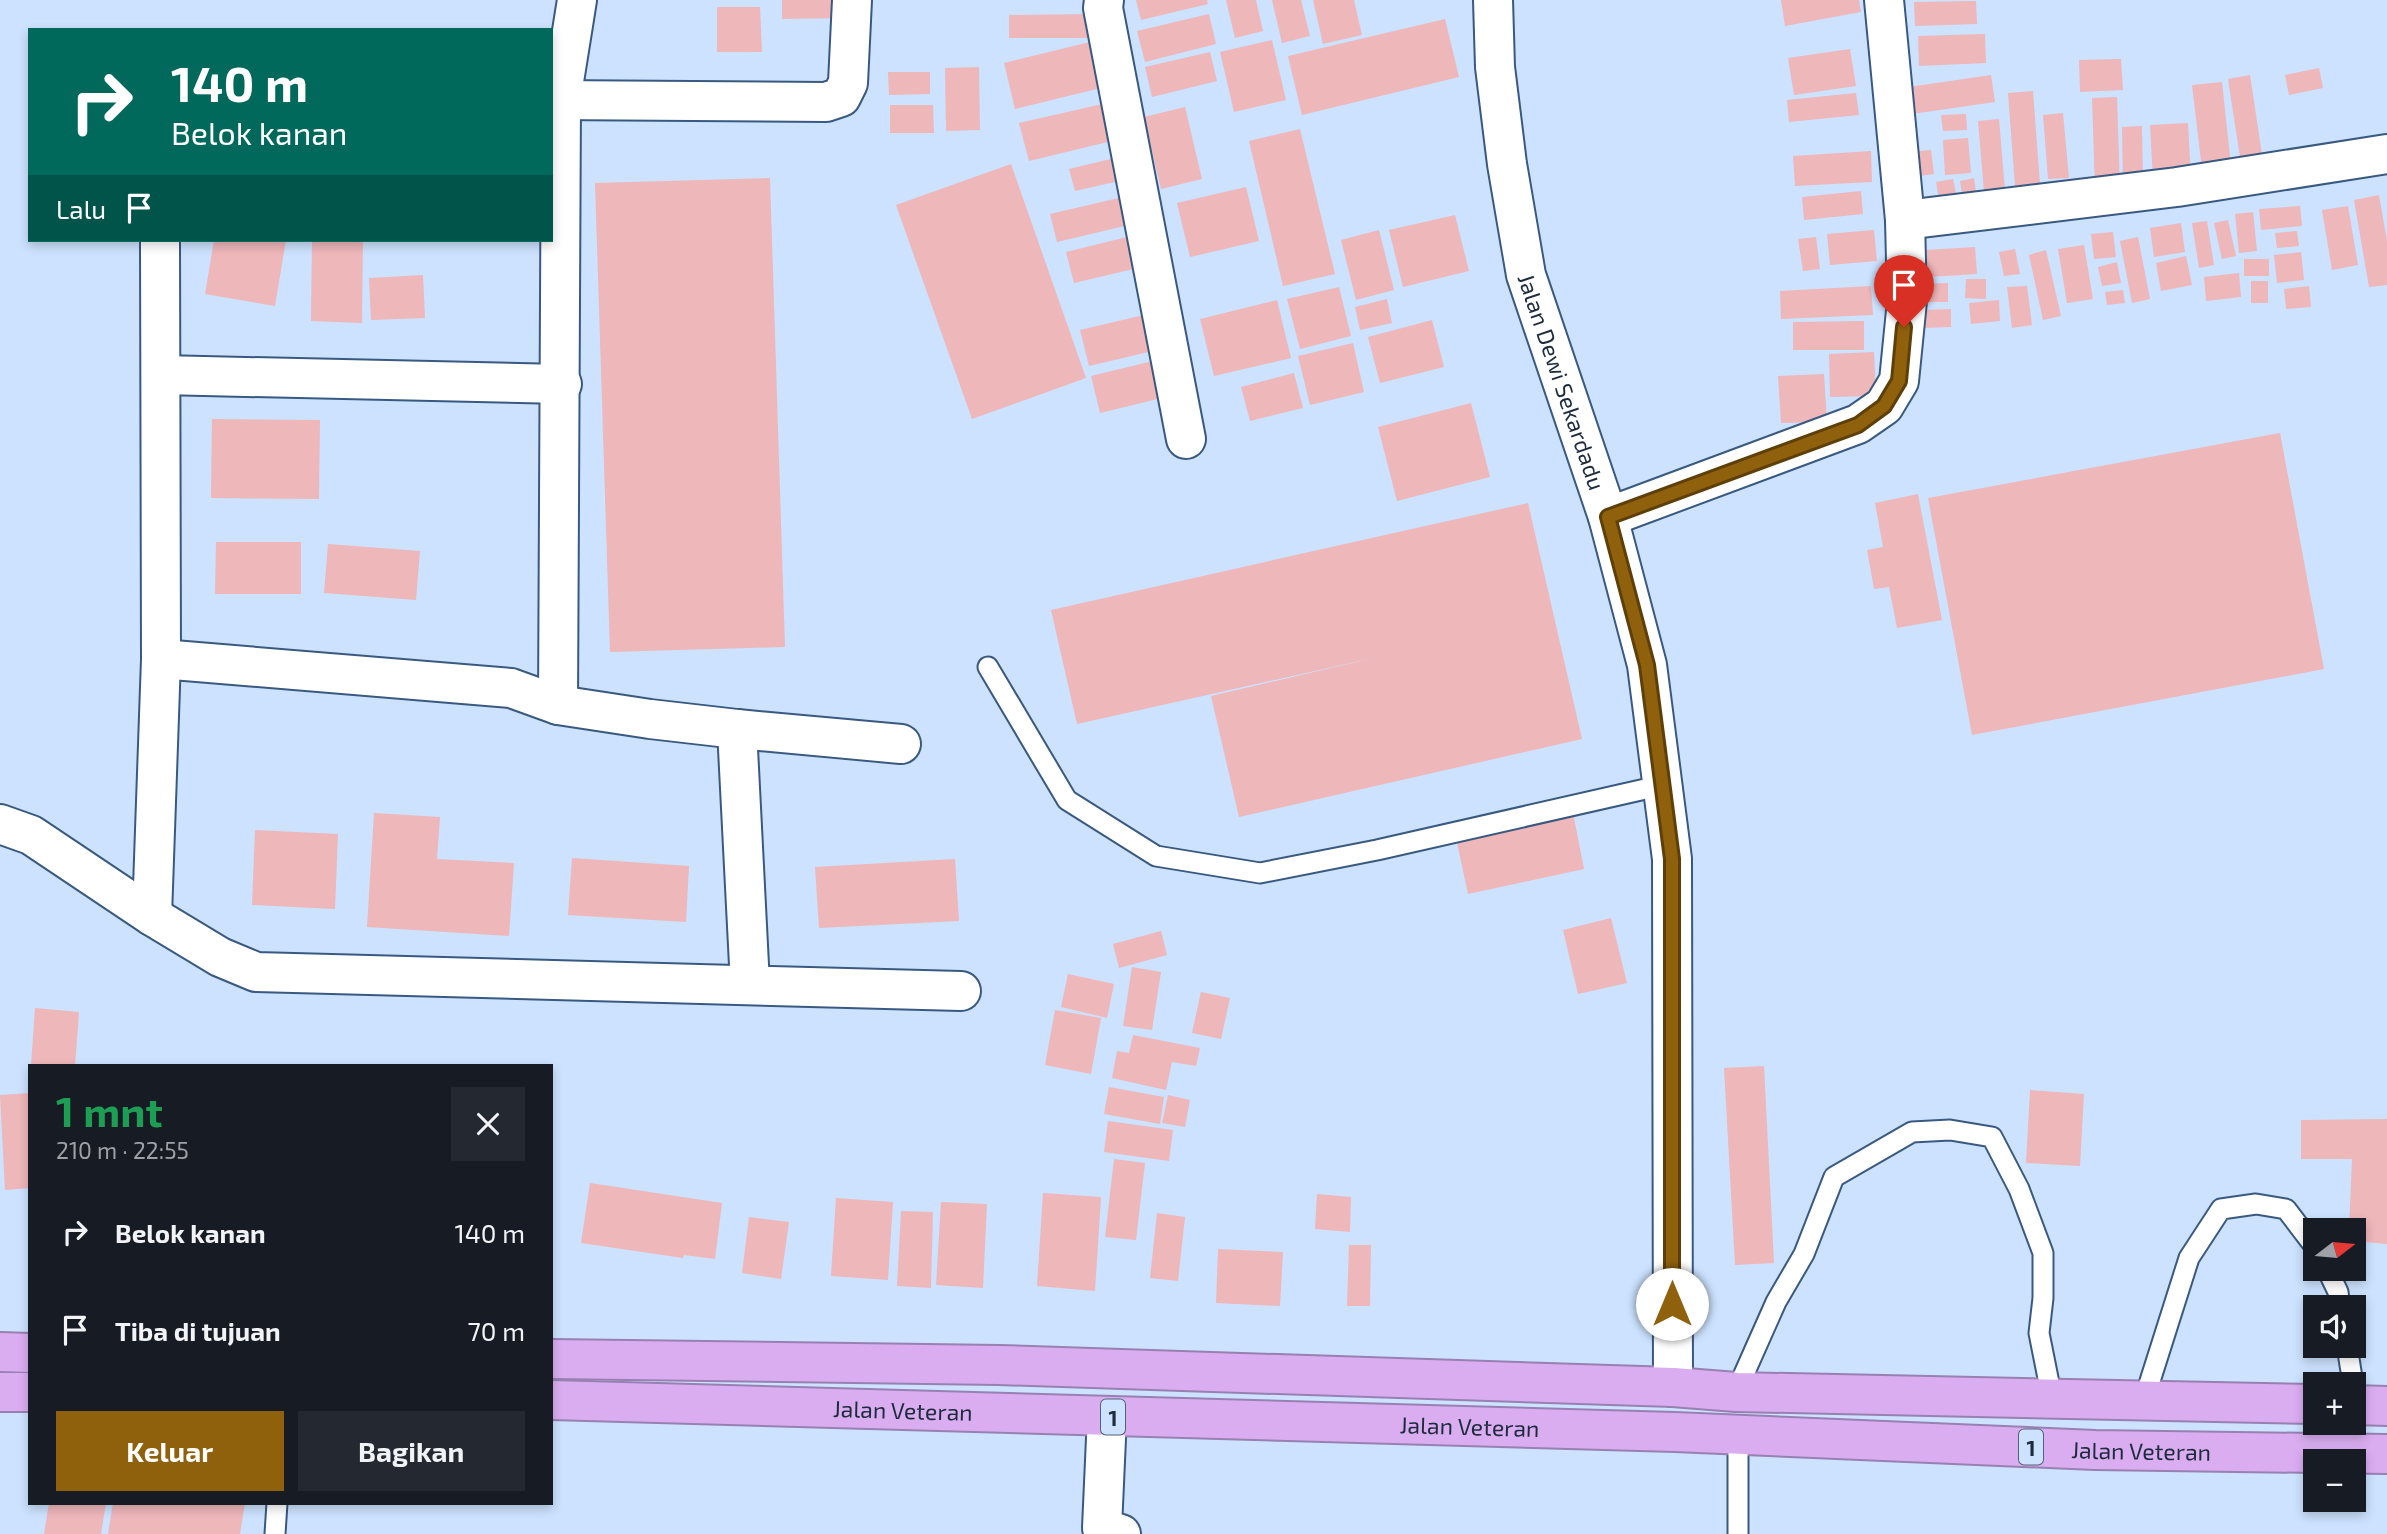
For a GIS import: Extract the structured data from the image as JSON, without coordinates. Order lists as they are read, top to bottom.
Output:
{
  "streets": {
    "highway": ["Jalan Veteran", "1"],
    "street": ["Jalan Dewi Sekardadu"]
  },
  "crossings": [
    ["Jalan Dewi Sekardadu", "Jalan Veteran"]
  ],
  "north": "right",
  "page": {
    "turn": ["140 m", "Belok kanan"],
    "then": "Lalu",
    "heading": ["1 mnt", "210 m · 22:55"],
    "list": [
      {
        "name": "Belok kanan",
        "value": "140 m"
      },
      {
        "name": "Tiba di tujuan",
        "value": "70 m"
      }
    ],
    "map_buttons": ["+", "−"],
    "buttons": ["Keluar", "Bagikan"]
  }
}
